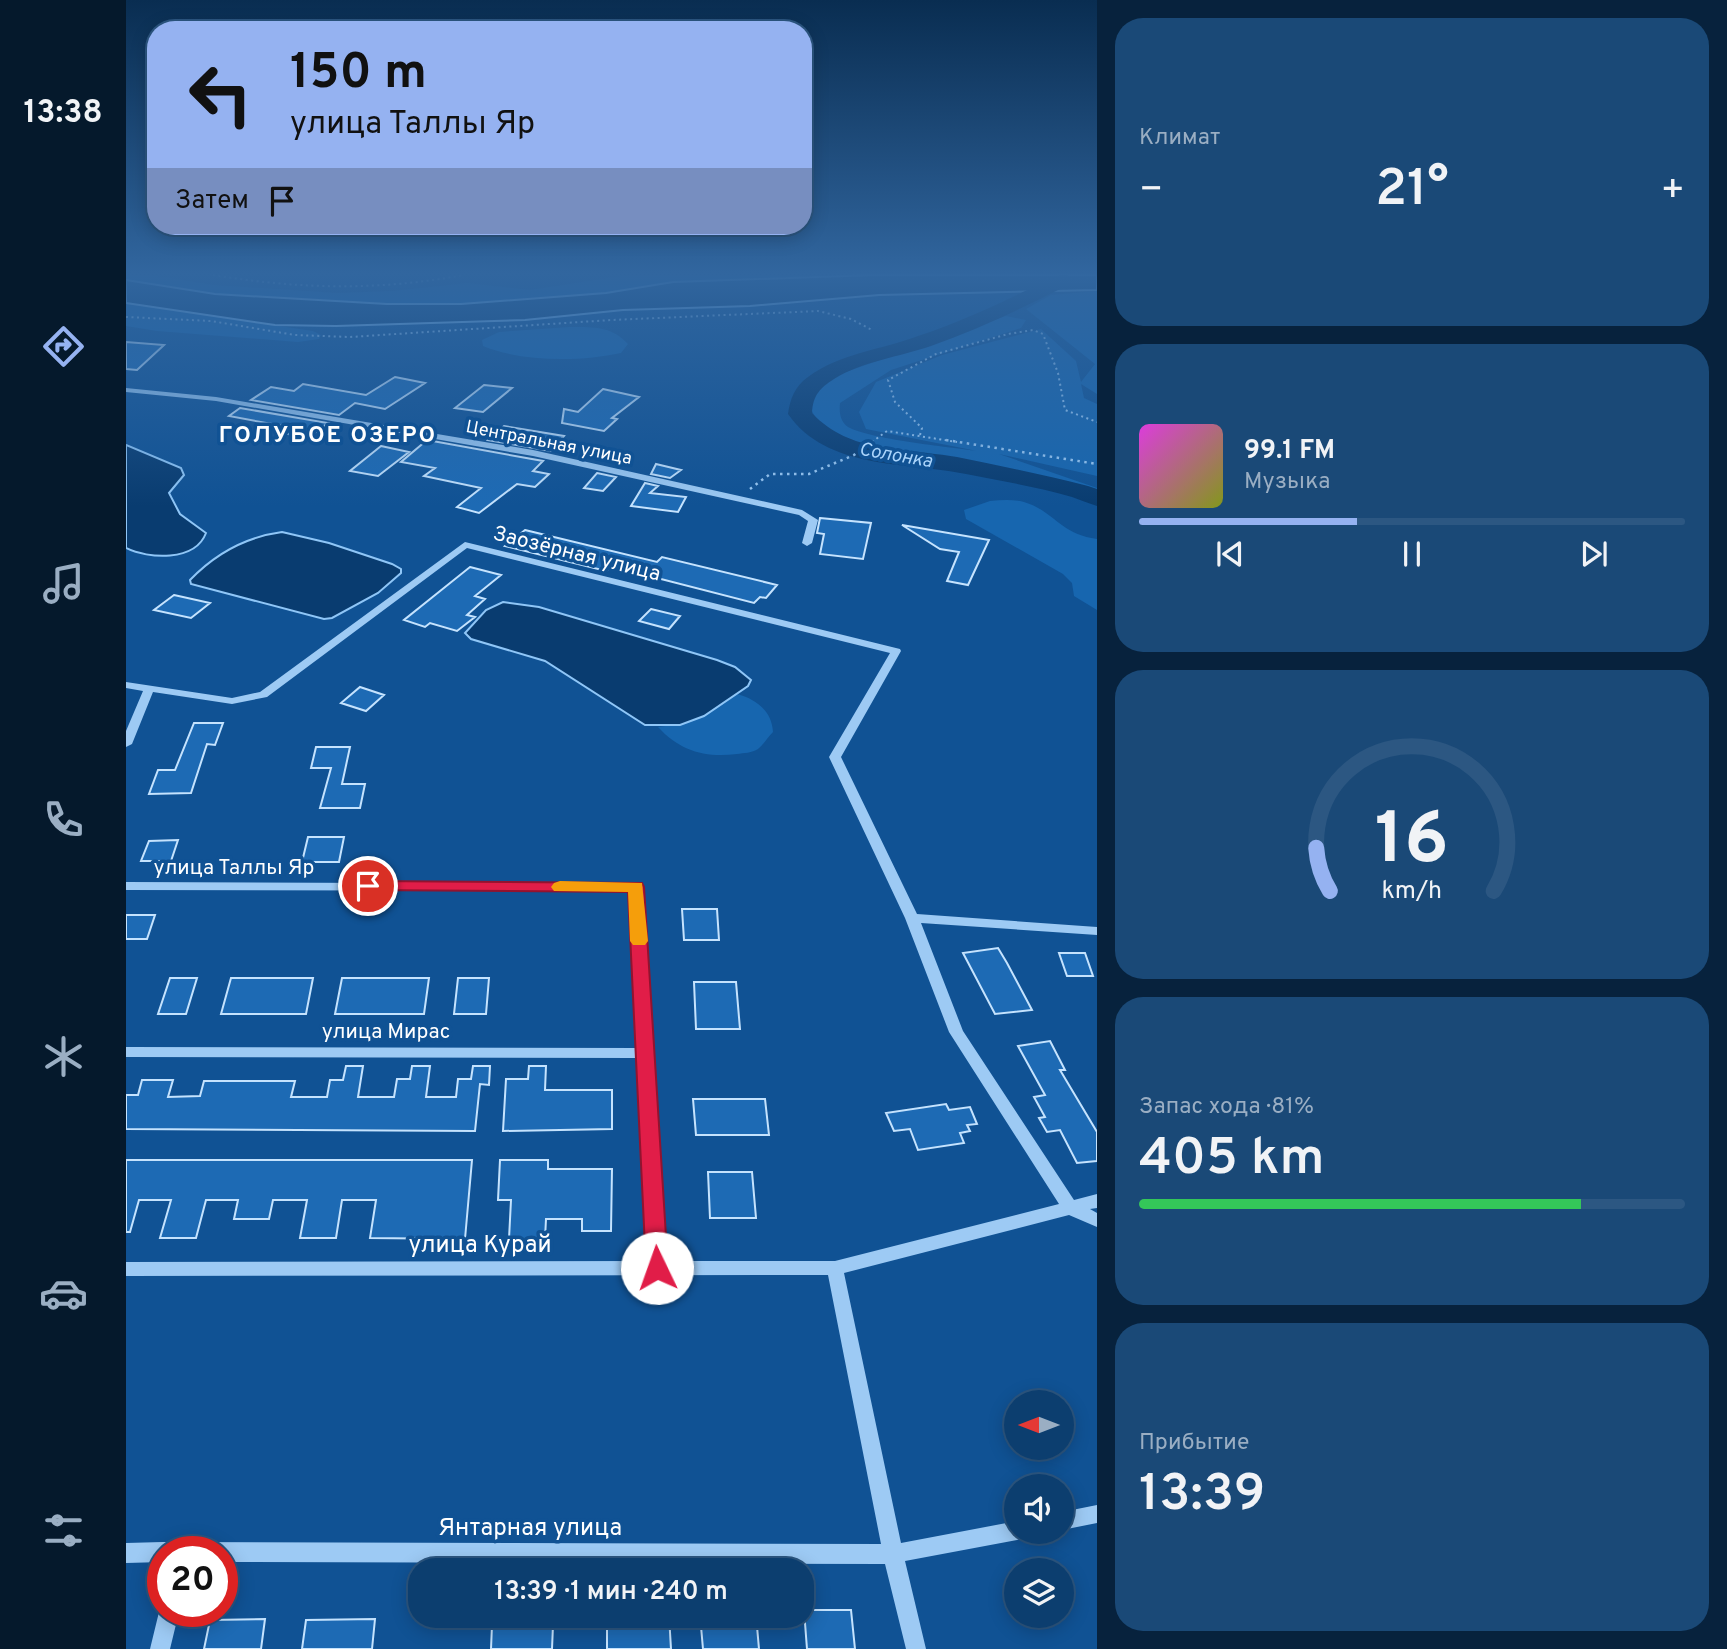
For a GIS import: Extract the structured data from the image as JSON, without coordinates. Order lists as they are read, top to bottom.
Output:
{
  "streets": {
    "street": [
      "Центральная улица",
      "Заозёрная улица",
      "улица Таллы Яр",
      "улица Мирас",
      "улица Курай",
      "Янтарная улица"
    ]
  },
  "crossings": [
    ["улица Таллы Яр", "улица Мирас"]
  ],
  "districts": ["ГОЛУБОЕ ОЗЕРО"],
  "water": ["Солонка"],
  "north": "left",
  "page": {
    "tabs": "13:38",
    "tile": [
      "Климат",
      ["Запас хода · 81%", "405 km"],
      ["Прибытие", "13:39"]
    ],
    "turn": ["150 m", "улица Таллы Яр"],
    "heat": ["−", "21°", "+"],
    "then": "Затем",
    "song": ["99.1 FM", "Музыка"],
    "limit": "20",
    "trip": "13:39 · 1 мин · 240 m",
    "gauge": ["16", "km/h"]
  }
}
